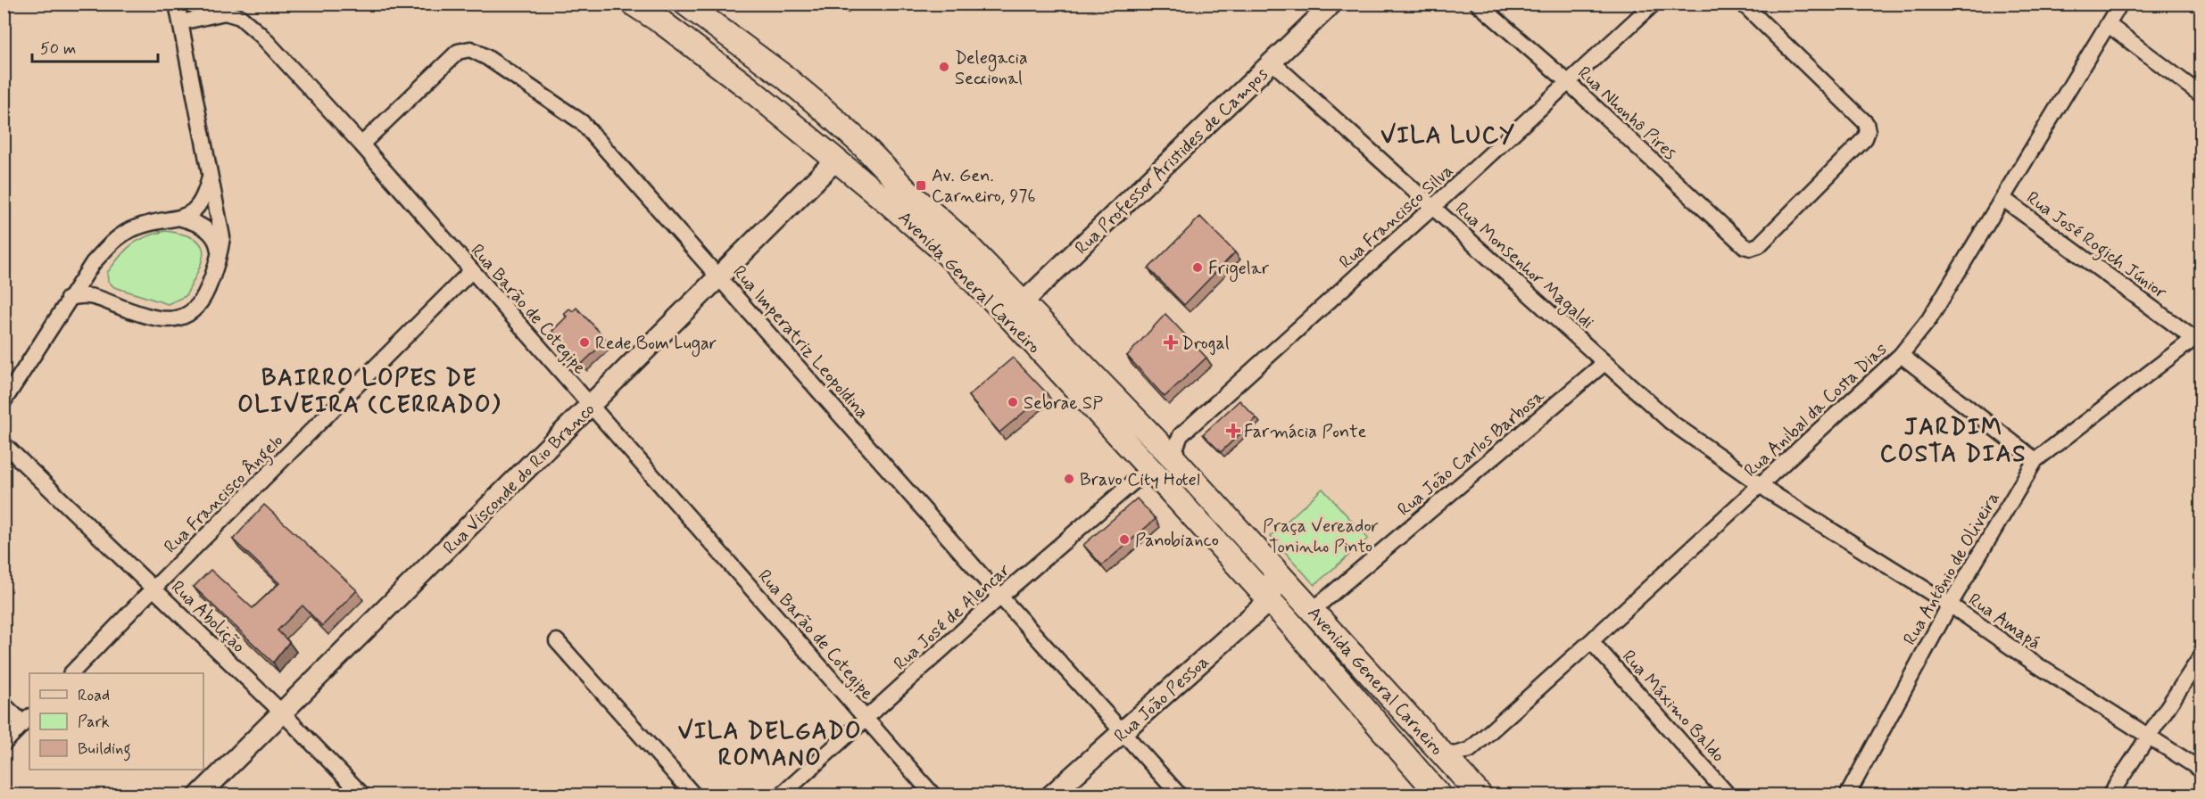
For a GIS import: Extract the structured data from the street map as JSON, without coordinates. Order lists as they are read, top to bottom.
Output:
{
  "streets": {
    "main road": ["Avenida General Carneiro", "Rua Visconde do Rio Branco", "Rua João Pessoa"],
    "street": [
      "Rua Nhonhô Pires",
      "Rua Professor Aristides de Campos",
      "Rua Francisco Silva",
      "Rua José Rogich Júnior",
      "Rua Monsenhor Magaldi",
      "Rua Barão de Cotegipe",
      "Rua Imperatriz Leopoldina",
      "Rua Anibal da Costa Dias",
      "Rua João Carlos Barbosa",
      "Rua Francisco Ângelo",
      "Rua Antônio de Oliveira",
      "Rua Abolição",
      "Rua José de Alencar",
      "Rua Amapá",
      "Rua Máximo Baldo"
    ]
  },
  "crossings": [
    ["Rua Nhonhô Pires", "Rua Francisco Silva"],
    ["Rua Professor Aristides de Campos", "Rua Monsenhor Magaldi"],
    ["Rua Professor Aristides de Campos", "Avenida General Carneiro"],
    ["Rua Francisco Silva", "Rua Monsenhor Magaldi"],
    ["Rua Francisco Silva", "Avenida General Carneiro"],
    ["Rua José Rogich Júnior", "Rua Anibal da Costa Dias"],
    ["Rua José Rogich Júnior", "Rua Antônio de Oliveira"],
    ["Rua Monsenhor Magaldi", "Rua Anibal da Costa Dias"],
    ["Rua Monsenhor Magaldi", "Rua João Carlos Barbosa"],
    ["Rua Monsenhor Magaldi", "Rua Amapá"],
    ["Avenida General Carneiro", "Rua Anibal da Costa Dias"],
    ["Avenida General Carneiro", "Rua João Carlos Barbosa"],
    ["Avenida General Carneiro", "Rua Visconde do Rio Branco"],
    ["Avenida General Carneiro", "Rua José de Alencar"],
    ["Avenida General Carneiro", "Rua João Pessoa"],
    ["Rua Barão de Cotegipe", "Rua Imperatriz Leopoldina"],
    ["Rua Barão de Cotegipe", "Rua Visconde do Rio Branco"],
    ["Rua Barão de Cotegipe", "Rua Francisco Ângelo"],
    ["Rua Barão de Cotegipe", "Rua José de Alencar"],
    ["Rua Imperatriz Leopoldina", "Rua Visconde do Rio Branco"],
    ["Rua Imperatriz Leopoldina", "Rua José de Alencar"],
    ["Rua Imperatriz Leopoldina", "Rua João Pessoa"],
    ["Rua Anibal da Costa Dias", "Rua Amapá"],
    ["Rua Anibal da Costa Dias", "Rua Máximo Baldo"],
    ["Rua Visconde do Rio Branco", "Rua Abolição"],
    ["Rua Francisco Ângelo", "Rua Abolição"],
    ["Rua Antônio de Oliveira", "Rua Amapá"]
  ],
  "districts": [
    "VILA LUCY",
    "BAIRRO LOPES DE OLIVEIRA (CERRADO)",
    "JARDIM COSTA DIAS",
    "VILA DELGADO ROMANO"
  ],
  "parks": ["Praça Vereador Toninho Pinto"],
  "places": {
    "other": [
      "Delegacia Seccional",
      "Frigelar",
      "Rede Bom Lugar",
      "Sebrae SP",
      "Bravo City Hotel",
      "Panobianco"
    ],
    "transit": ["Av. Gen. Carneiro, 976"],
    "health": ["Drogal", "Farmácia Ponte"]
  },
  "legend": ["Road", "Park", "Building"],
  "scale_bar": "50 m"
}
